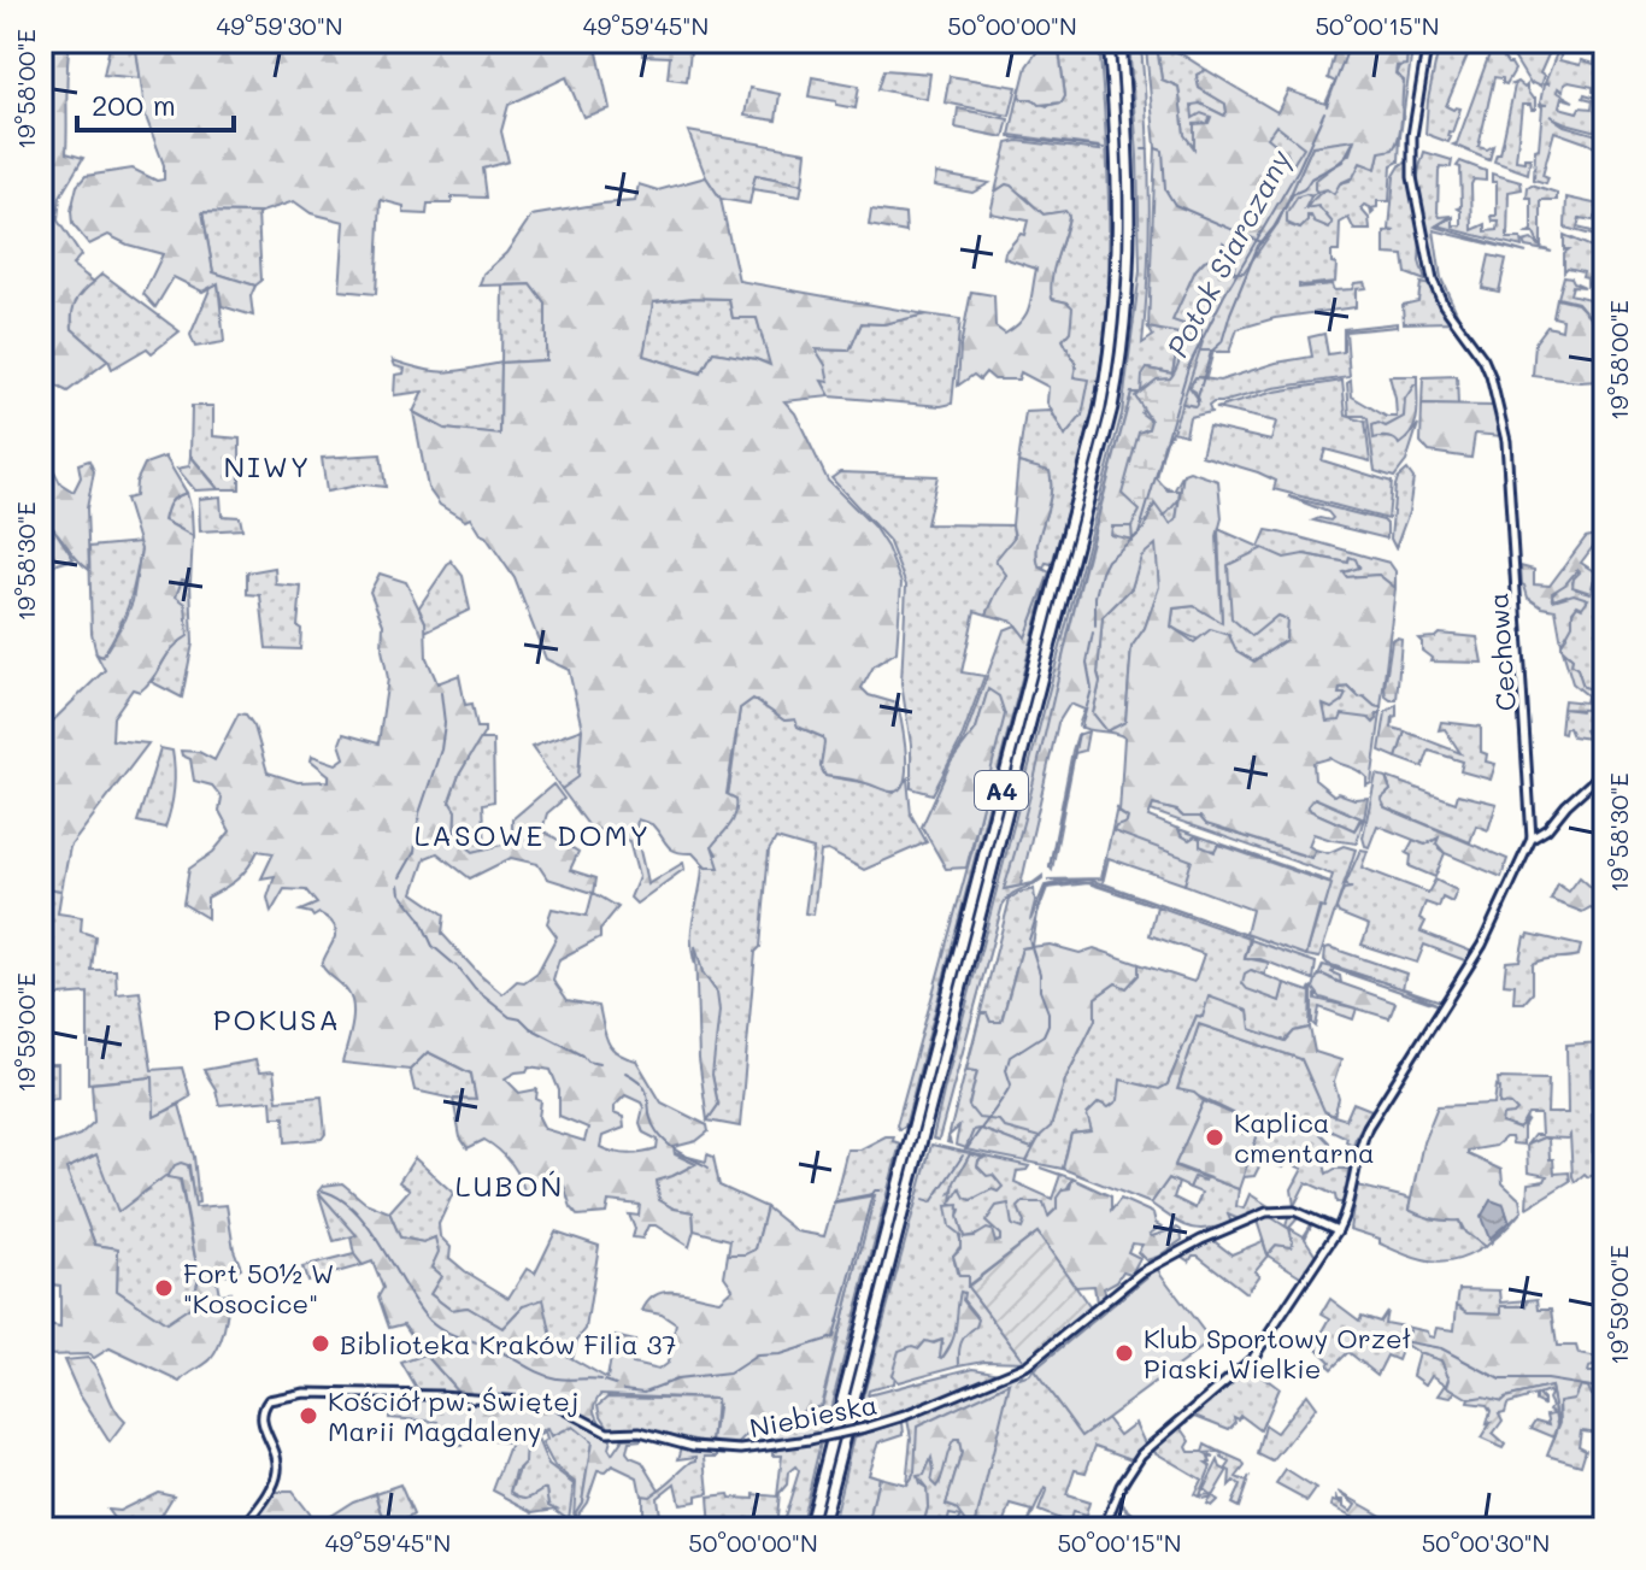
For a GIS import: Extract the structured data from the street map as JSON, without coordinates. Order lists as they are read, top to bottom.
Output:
{
  "streets": {
    "highway": ["A4"],
    "street": ["Cechowa", "Niebieska"]
  },
  "crossings": [
    ["Cechowa", "Niebieska"]
  ],
  "districts": [
    "NIWY",
    "LASOWE DOMY",
    "POKUSA",
    "LUBOŃ"
  ],
  "water": ["Potok Siarczany"],
  "places": [
    "Kaplica cmentarna",
    "Fort 50½ W \"Kosocice\"",
    "Biblioteka Kraków Filia 37",
    "Klub Sportowy Orzeł Piaski Wielkie",
    "Kościół pw. Świętej Marii Magdaleny"
  ],
  "scale_bar": "200 m",
  "coordinates": [
    "49°59'30\"N",
    "49°59'45\"N",
    "50°00'00\"N",
    "50°00'15\"N",
    "19°58'00\"E",
    "19°58'30\"E",
    "19°59'00\"E",
    "50°00'30\"N"
  ]
}
